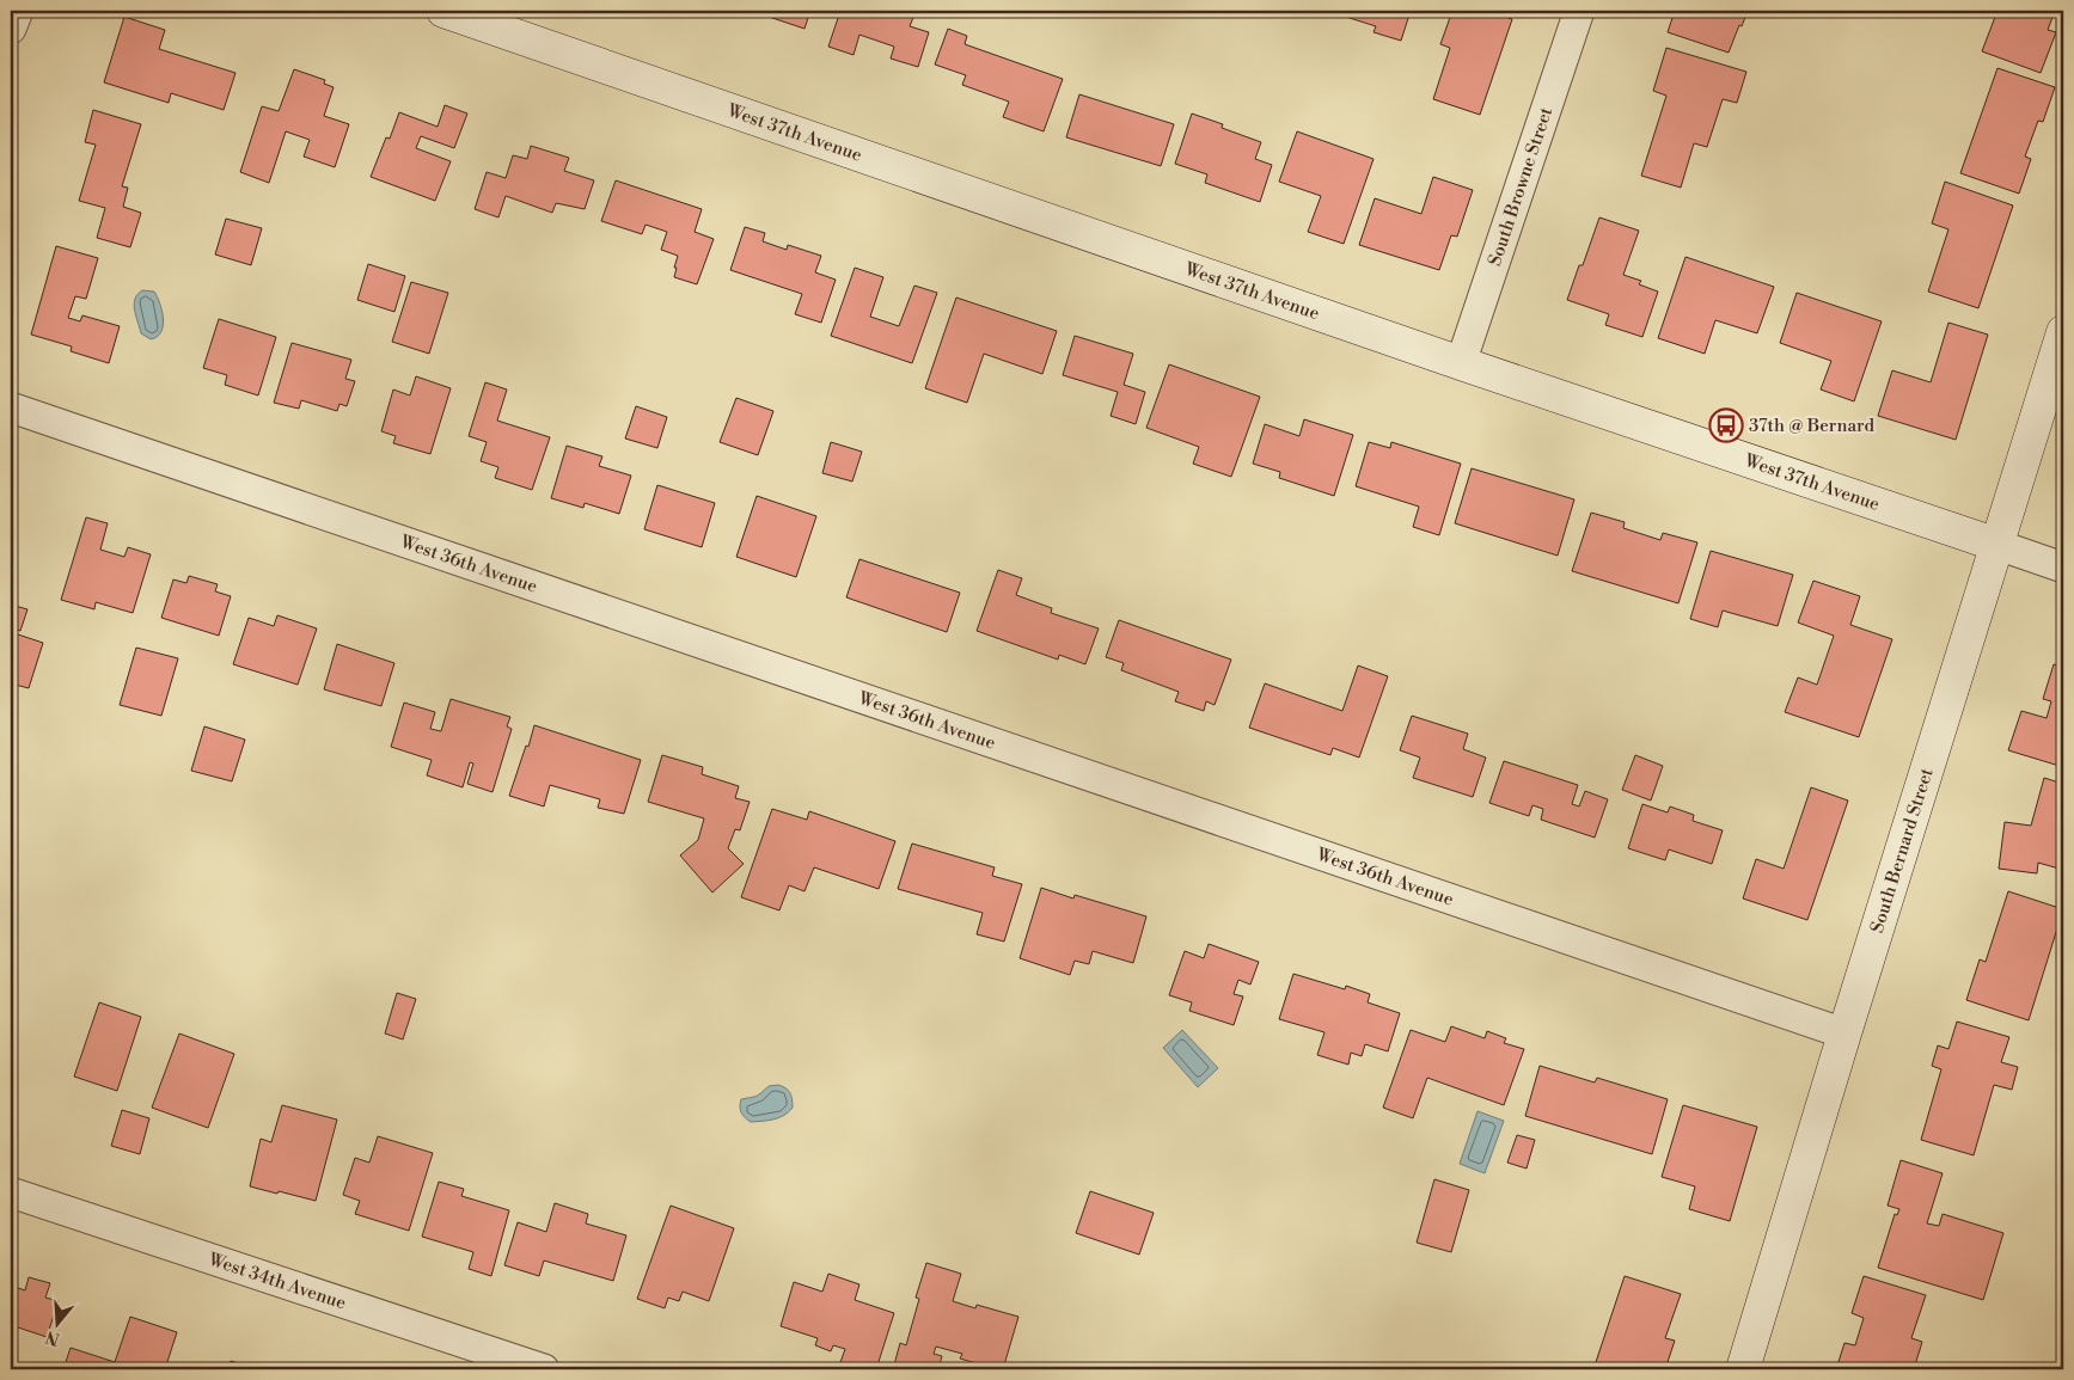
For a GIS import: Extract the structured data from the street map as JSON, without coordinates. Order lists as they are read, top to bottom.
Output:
{
  "streets": {
    "street": [
      "West 37th Avenue",
      "South Browne Street",
      "West 36th Avenue",
      "South Bernard Street",
      "West 34th Avenue"
    ]
  },
  "crossings": [
    ["West 37th Avenue", "South Browne Street"],
    ["West 37th Avenue", "South Bernard Street"],
    ["West 36th Avenue", "South Bernard Street"]
  ],
  "places": {
    "bus stop": ["37th @ Bernard"]
  },
  "north": "bottom"
}
